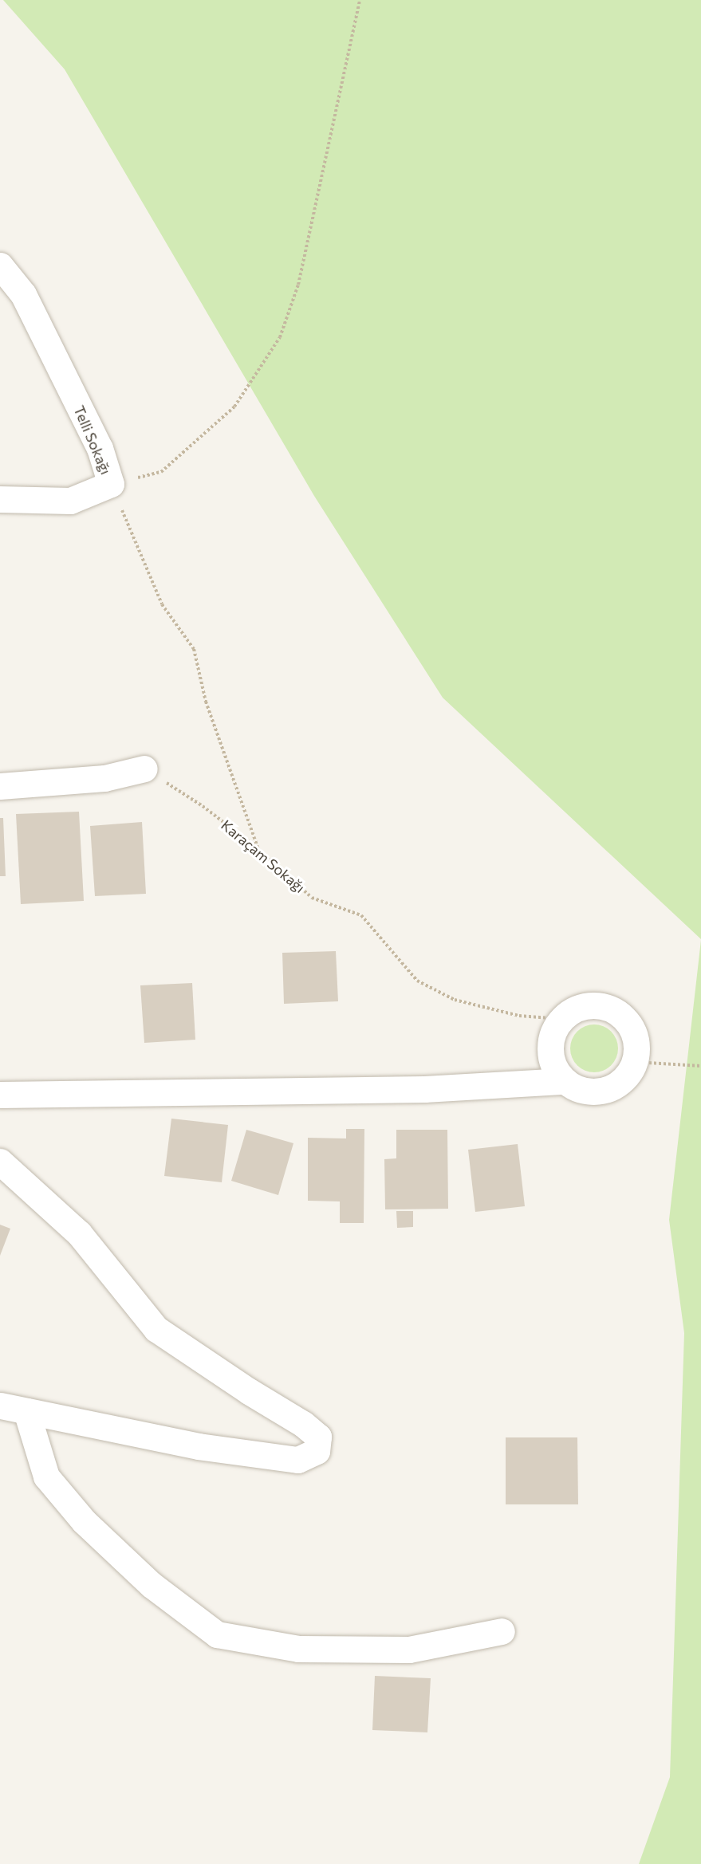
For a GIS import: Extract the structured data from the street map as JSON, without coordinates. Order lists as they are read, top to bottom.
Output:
{
  "streets": {
    "street": ["Telli Sokağı"],
    "path": ["Karaçam Sokağı"]
  }
}
